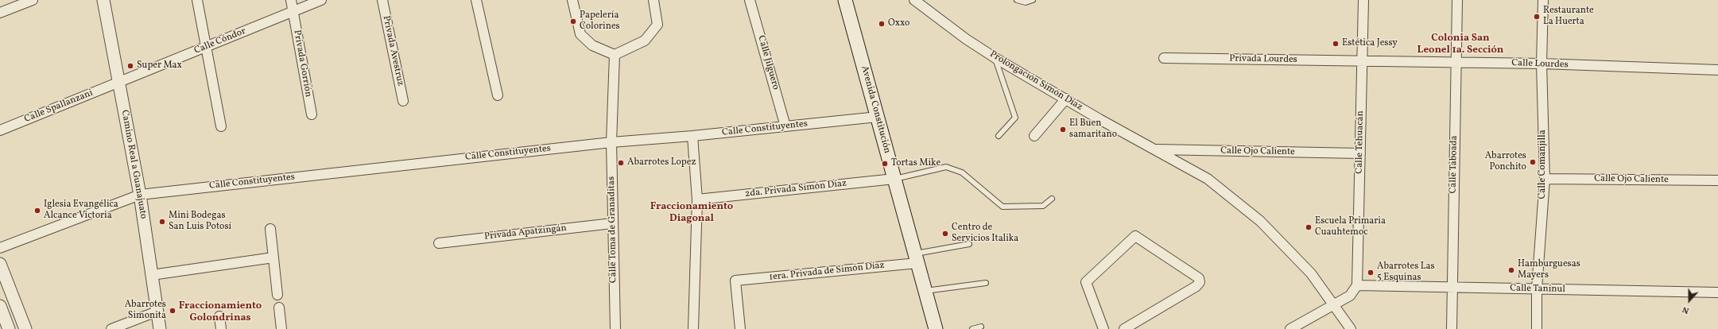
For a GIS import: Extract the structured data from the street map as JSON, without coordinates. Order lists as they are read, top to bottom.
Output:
{
  "streets": {
    "main road": ["Avenida Constitución"],
    "street": [
      "Calle Cóndor",
      "Privada Avestruz",
      "Privada Lourdes",
      "Calle Jilguero",
      "Privada Gorrión",
      "Calle Lourdes",
      "Prolongación Simón Díaz",
      "Calle Spallanzani",
      "Calle Constituyentes",
      "Calle Tehuacán",
      "Calle Ojo Caliente",
      "Camino Real a Guanajuato",
      "Calle Taboada",
      "Calle Comanjilla",
      "2da. Privada Simón Díaz",
      "Calle Toma de Granaditas",
      "Privada Apatzingán",
      "1era. Privada de Simón Díaz",
      "Calle Taninul"
    ]
  },
  "crossings": [
    ["Calle Cóndor", "Privada Gorrión"],
    ["Calle Cóndor", "Calle Spallanzani"],
    ["Calle Cóndor", "Camino Real a Guanajuato"],
    ["Privada Lourdes", "Calle Lourdes"],
    ["Privada Lourdes", "Calle Tehuacán"],
    ["Calle Jilguero", "Calle Constituyentes"],
    ["Calle Lourdes", "Calle Tehuacán"],
    ["Calle Lourdes", "Calle Taboada"],
    ["Calle Lourdes", "Calle Comanjilla"],
    ["Prolongación Simón Díaz", "Calle Ojo Caliente"],
    ["Calle Spallanzani", "Camino Real a Guanajuato"],
    ["Avenida Constitución", "Calle Constituyentes"],
    ["Avenida Constitución", "2da. Privada Simón Díaz"],
    ["Avenida Constitución", "1era. Privada de Simón Díaz"],
    ["Calle Constituyentes", "Camino Real a Guanajuato"],
    ["Calle Constituyentes", "Calle Toma de Granaditas"],
    ["Calle Tehuacán", "Calle Ojo Caliente"],
    ["Calle Tehuacán", "Calle Taninul"],
    ["Calle Ojo Caliente", "Calle Comanjilla"],
    ["Calle Taboada", "Calle Taninul"],
    ["Calle Comanjilla", "Calle Taninul"],
    ["Calle Toma de Granaditas", "Privada Apatzingán"]
  ],
  "districts": ["Colonia San Leonel 1a. Sección", "Fraccionamiento Diagonal", "Fraccionamiento Golondrinas"],
  "places": [
    "Restaurante La Huerta",
    "Papelería Colorines",
    "Oxxo",
    "Estética Jessy",
    "Super Max",
    "El Buen samaritano",
    "Abarrotes Ponchito",
    "Abarrotes Lopez",
    "Tortas Mike",
    "Iglesia Evangélica Alcance Victoria",
    "Mini Bodegas San Luis Potosí",
    "Escuela Primaria Cuauhtemoc",
    "Centro de Servicios Italika",
    "Hamburguesas Mayers",
    "Abarrotes Las 5 Esquinas",
    "Abarrotes Simonita"
  ],
  "north": "bottom"
}
